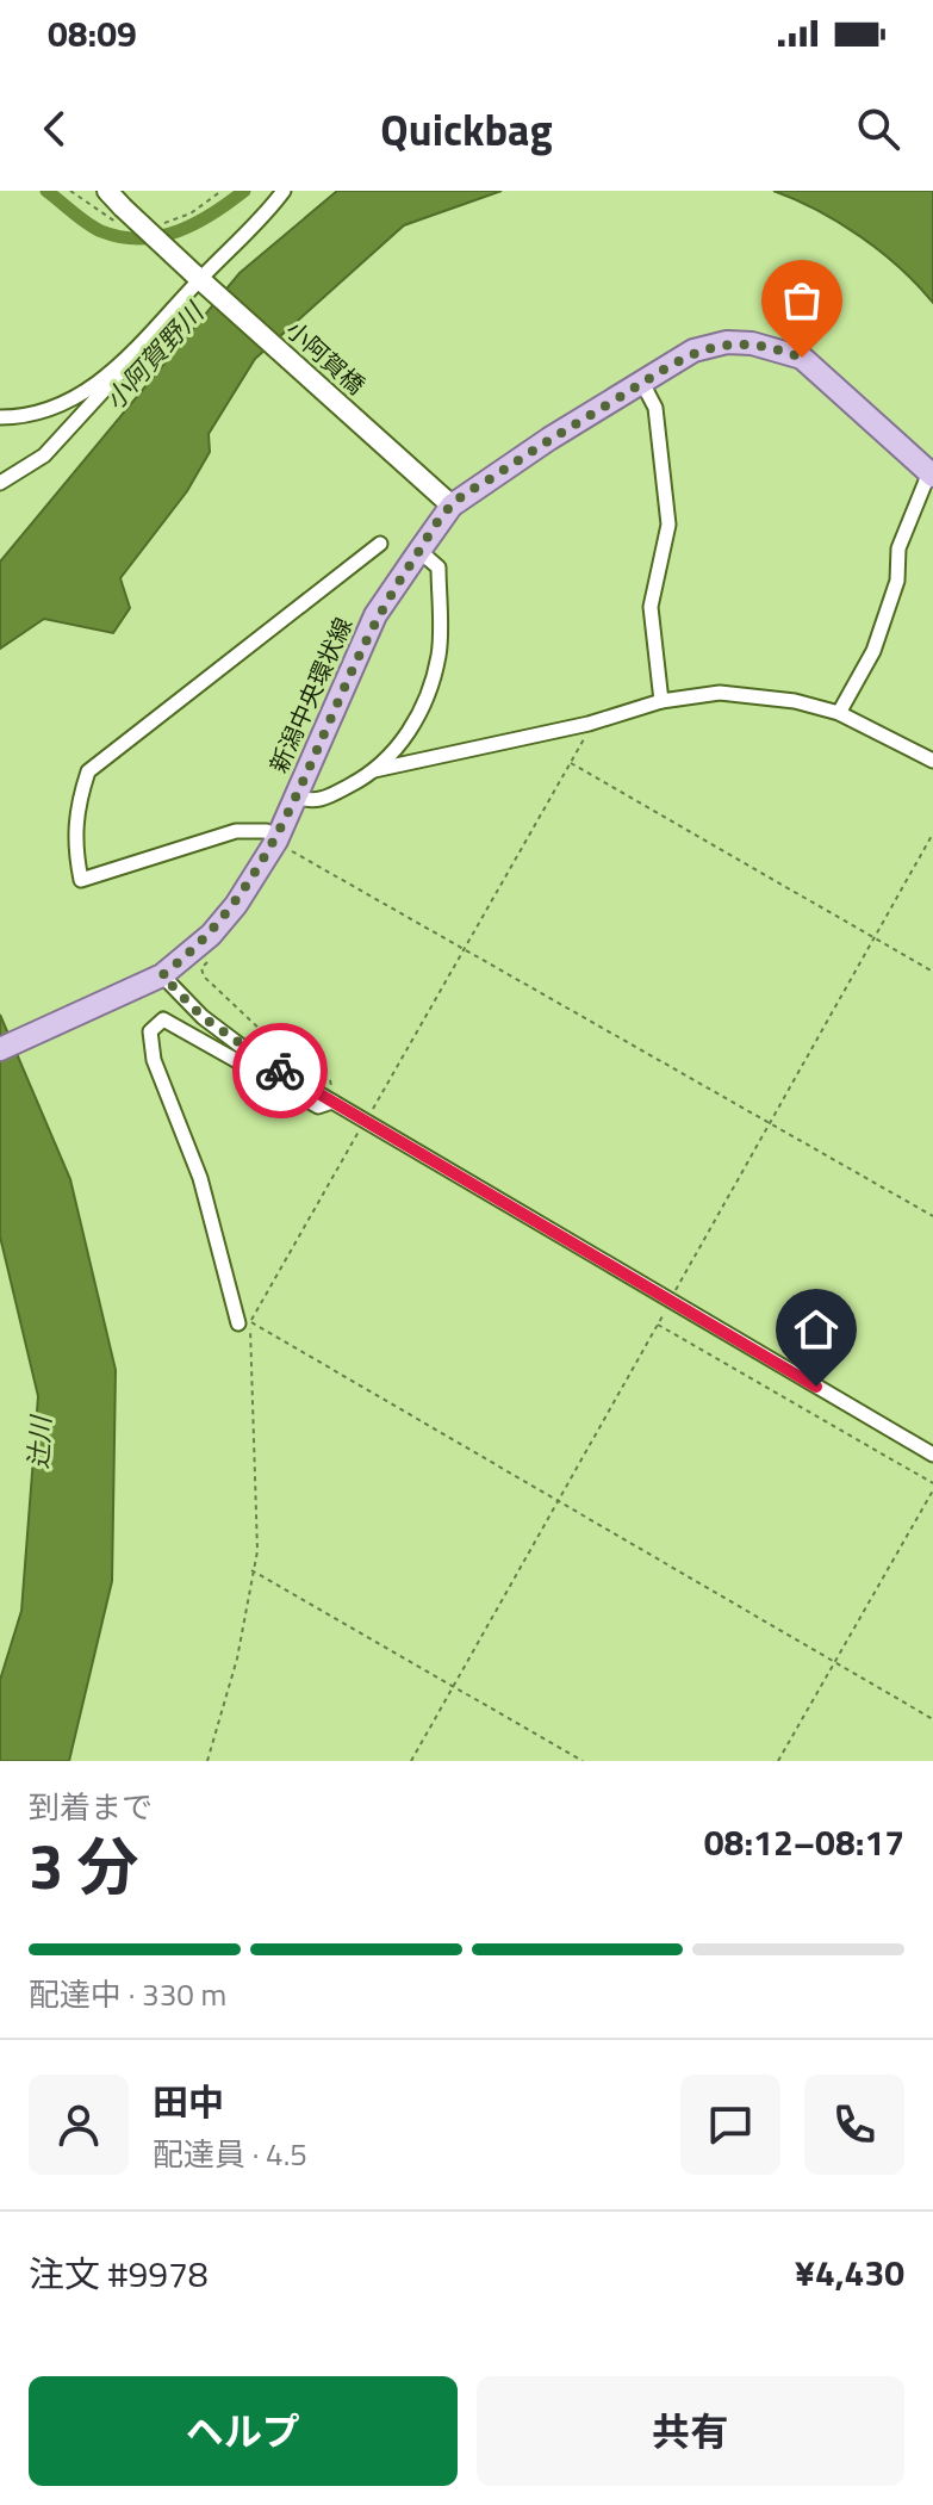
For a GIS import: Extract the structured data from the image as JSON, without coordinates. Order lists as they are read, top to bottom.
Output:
{
  "streets": {
    "main road": ["新潟中央環状線"],
    "street": ["小阿賀橋"]
  },
  "crossings": [
    ["小阿賀橋", "新潟中央環状線"]
  ],
  "water": ["小阿賀野川", "辻川"],
  "page": {
    "status": "08:09",
    "header": "Quickbag",
    "heading": ["3 分", "到着まで", "08:12–08:17"],
    "panel": [
      "田中",
      "配達員 · 4.5",
      "注文 #9978",
      "¥4,430"
    ],
    "bar": "配達中 · 330 m",
    "buttons": ["ヘルプ", "共有"]
  }
}
